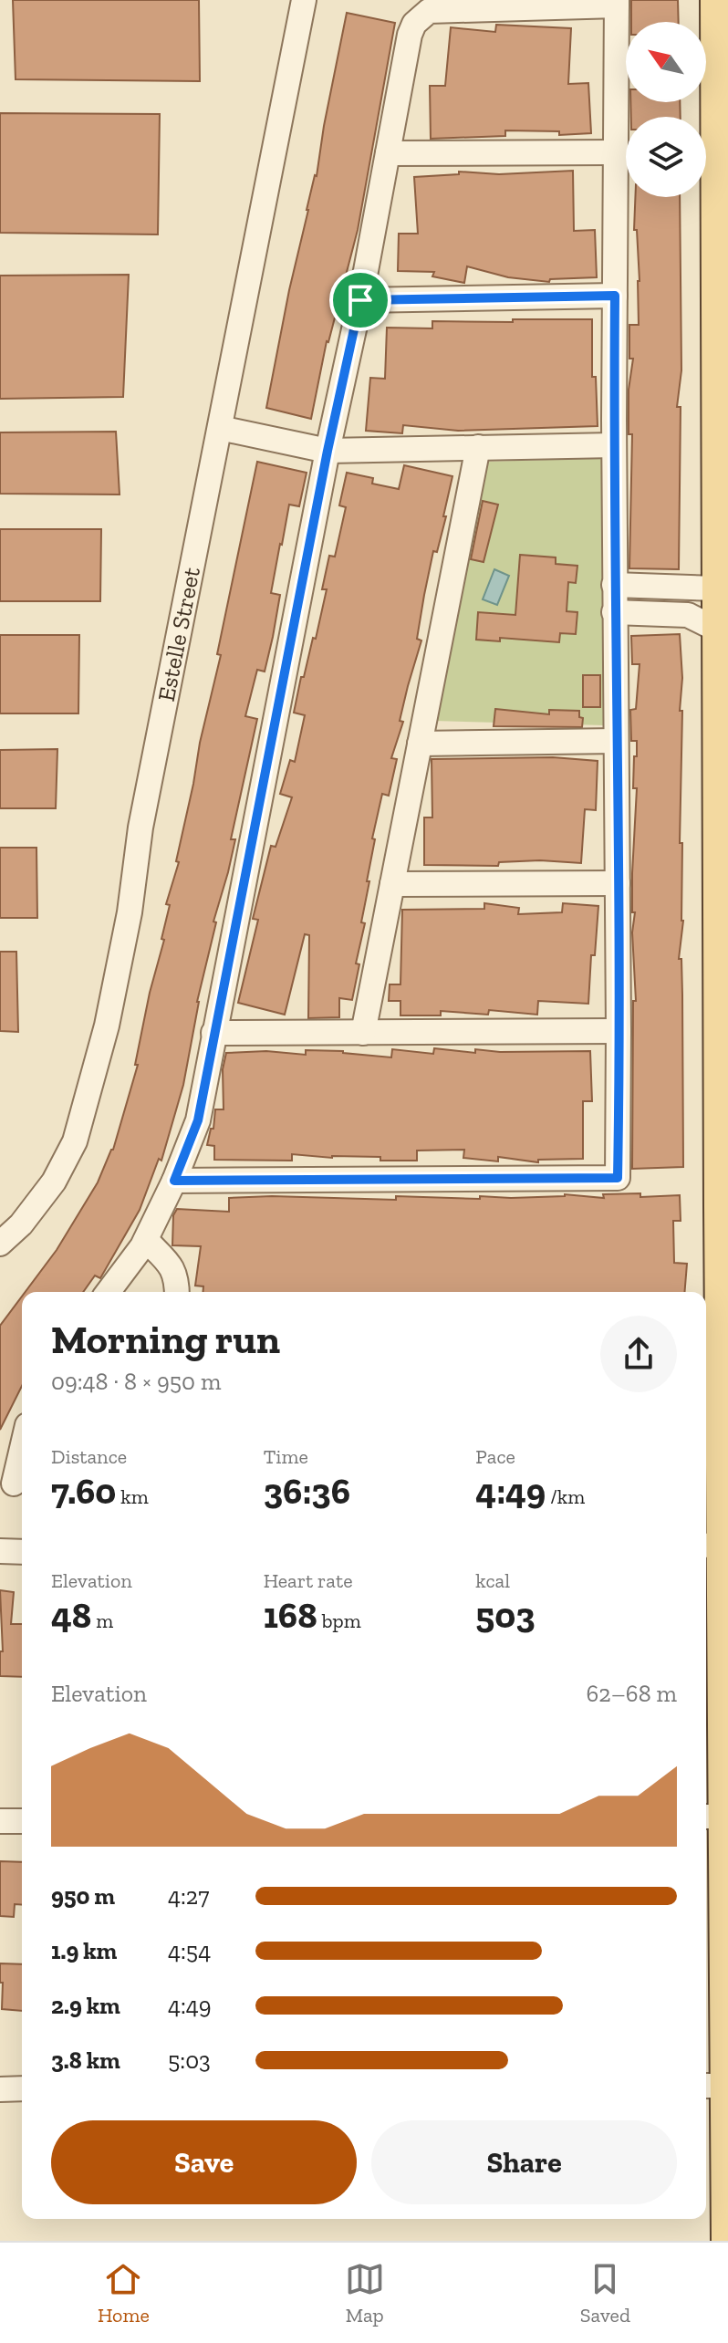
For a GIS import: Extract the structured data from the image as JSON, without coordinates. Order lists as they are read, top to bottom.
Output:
{
  "streets": {
    "street": ["Estelle Street"]
  },
  "north": "top left",
  "page": {
    "heading": ["Morning run", "09:48 · 8 × 950 m"],
    "stats": [
      ["Distance", "7.60 km"],
      ["Time", "36:36"],
      ["Pace", "4:49 /km"],
      ["Elevation", "48 m"],
      ["Heart rate", "168 bpm"],
      ["kcal", "503"]
    ],
    "chart": ["Elevation", "62–68 m"],
    "list": [
      {
        "name": "950 m",
        "note": "4:27"
      },
      {
        "name": "1.9 km",
        "note": "4:54"
      },
      {
        "name": "2.9 km",
        "note": "4:49"
      },
      {
        "name": "3.8 km",
        "note": "5:03"
      }
    ],
    "buttons": ["Save", "Share"],
    "tabs": ["Home", "Map", "Saved"]
  }
}
